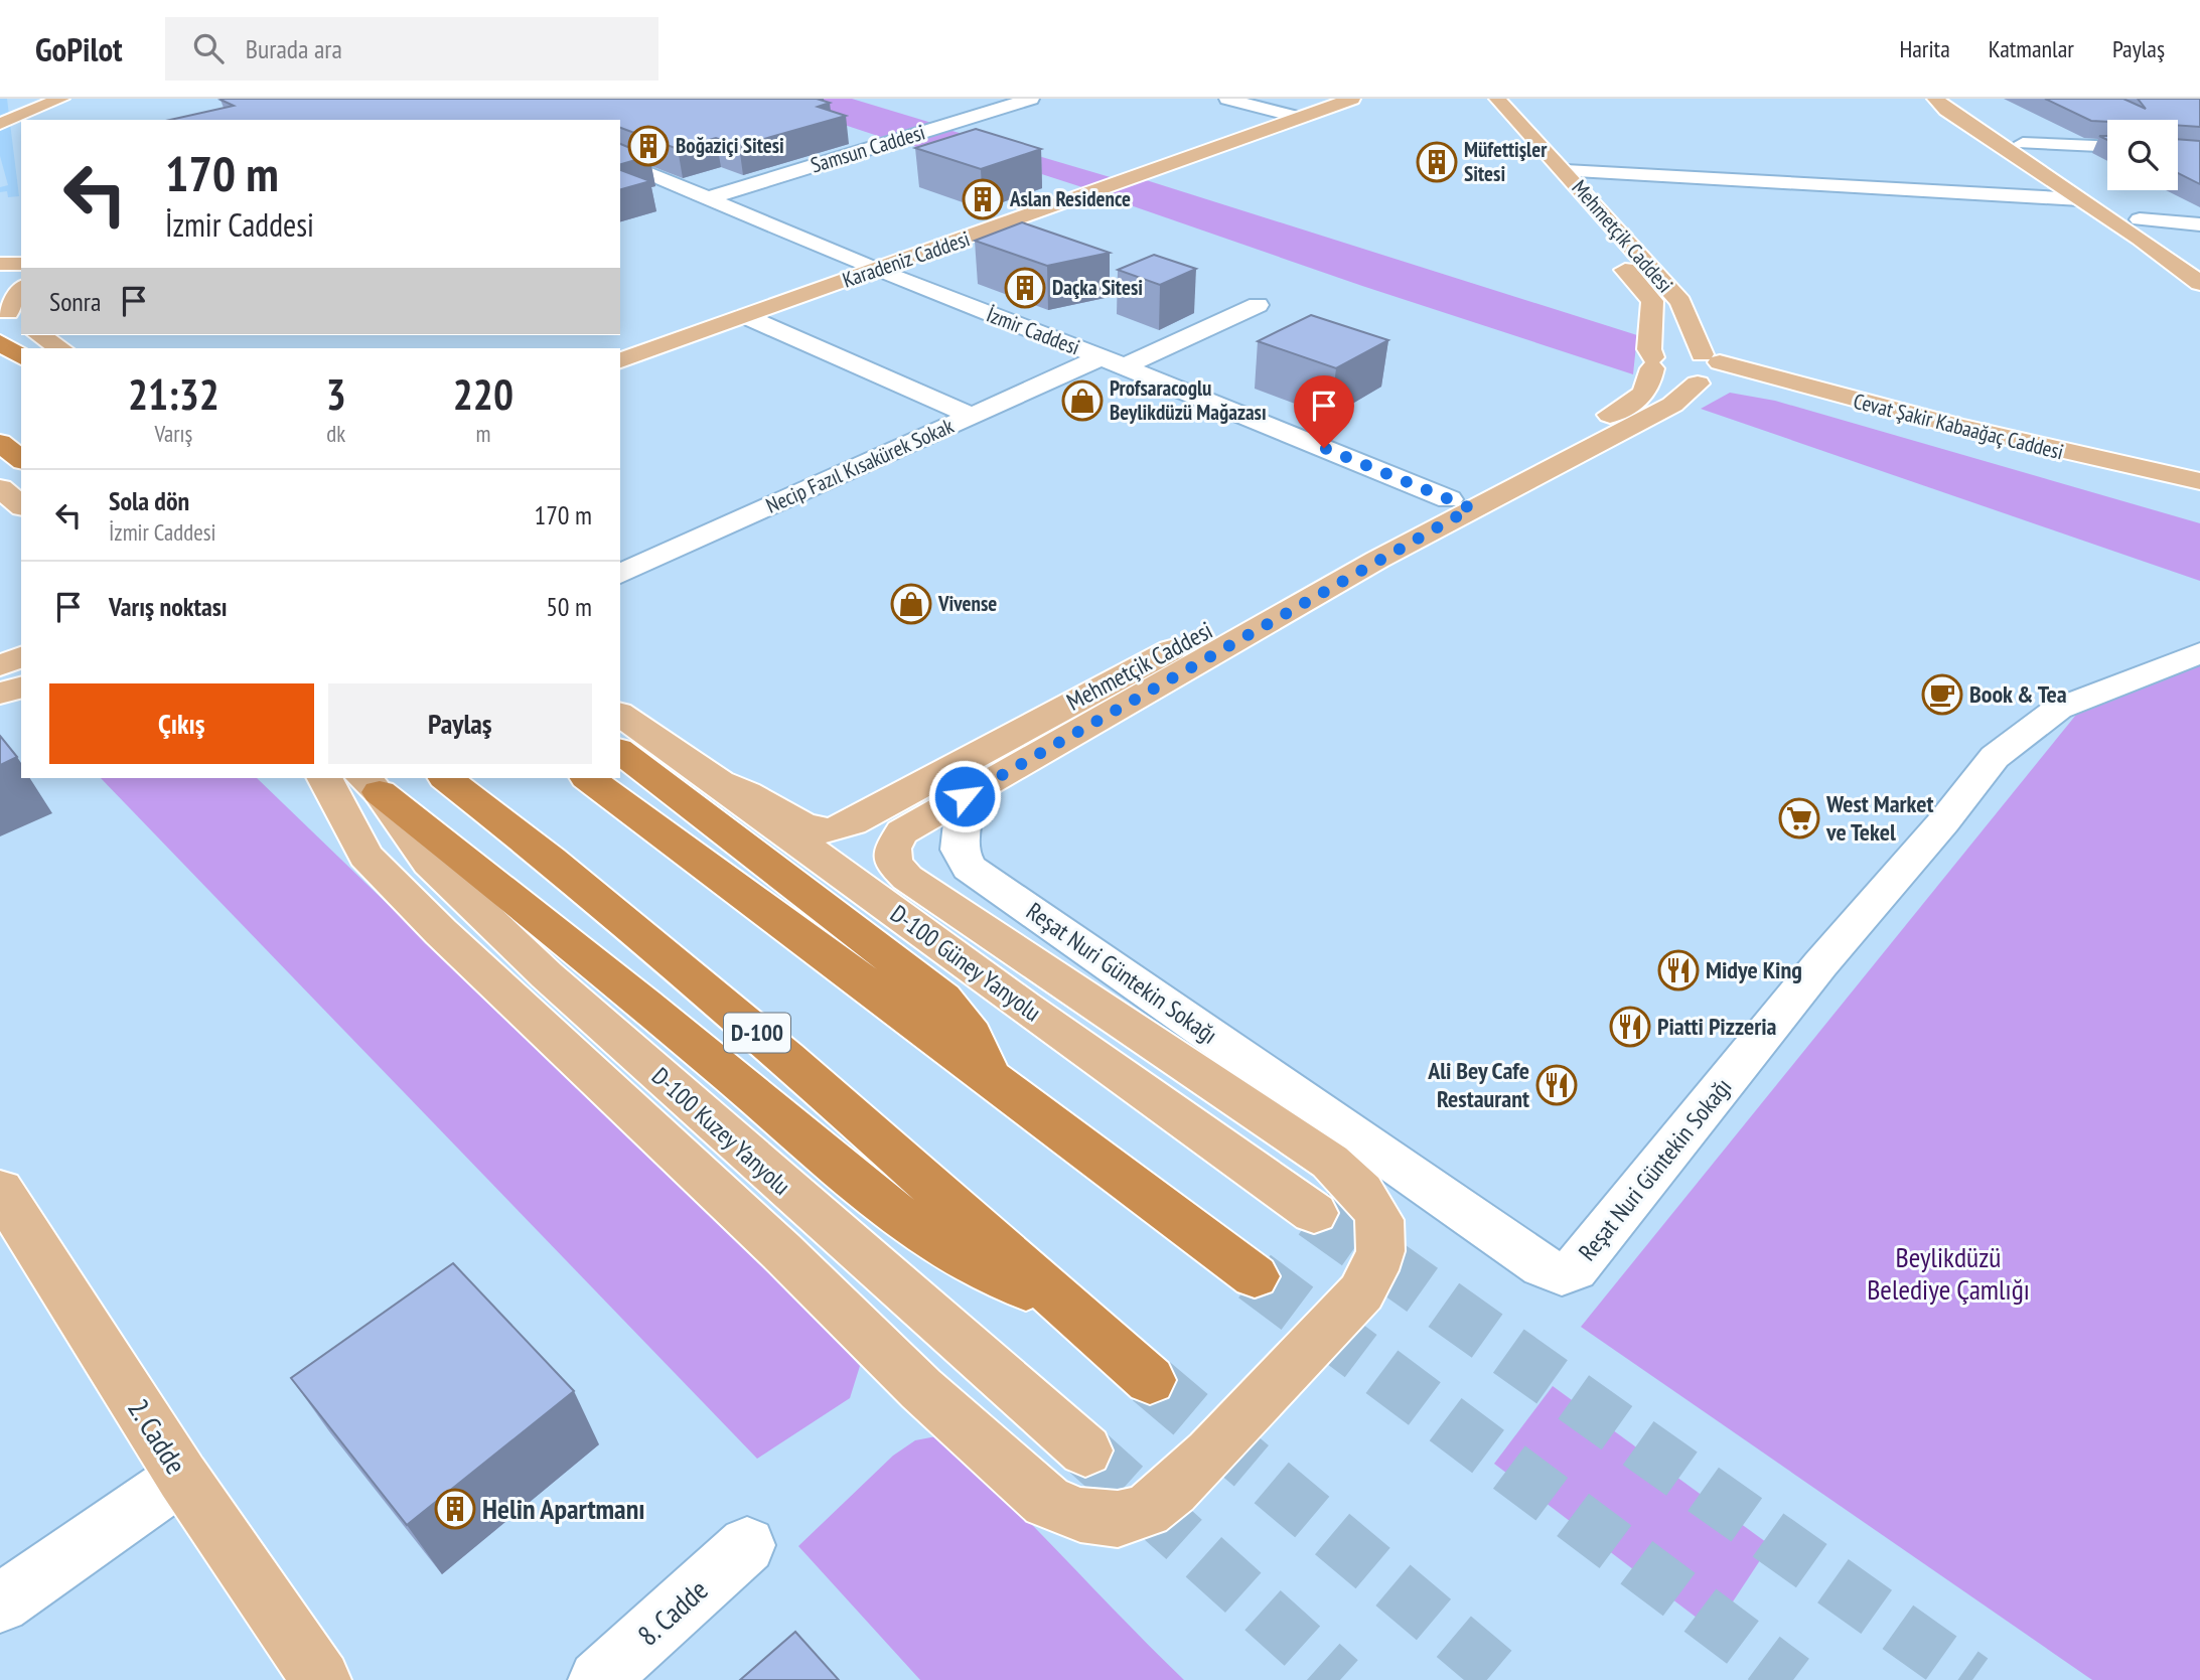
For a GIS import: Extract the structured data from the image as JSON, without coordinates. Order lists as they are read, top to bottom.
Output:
{
  "streets": {
    "highway": ["D-100"],
    "main road": [
      "Mehmetçik Caddesi",
      "Karadeniz Caddesi",
      "Cevat Şakir Kabaağaç Caddesi",
      "D-100 Güney Yanyolu",
      "D-100 Kuzey Yanyolu",
      "2. Cadde"
    ],
    "street": [
      "Samsun Caddesi",
      "İzmir Caddesi",
      "Necip Fazıl Kısakürek Sokak",
      "Reşat Nuri Güntekin Sokağı",
      "8. Cadde"
    ]
  },
  "crossings": [
    ["Samsun Caddesi", "İzmir Caddesi"],
    ["Mehmetçik Caddesi", "İzmir Caddesi"],
    ["Mehmetçik Caddesi", "Cevat Şakir Kabaağaç Caddesi"],
    ["Mehmetçik Caddesi", "D-100 Güney Yanyolu"],
    ["Mehmetçik Caddesi", "Reşat Nuri Güntekin Sokağı"],
    ["Karadeniz Caddesi", "İzmir Caddesi"],
    ["İzmir Caddesi", "Necip Fazıl Kısakürek Sokak"]
  ],
  "parks": ["Beylikdüzü Belediye Çamlığı"],
  "places": {
    "building": [
      "Boğaziçi Sitesi",
      "Müfettişler Sitesi",
      "Aslan Residence",
      "Daçka Sitesi",
      "Helin Apartmanı"
    ],
    "shop": ["Profsaracoglu Beylikdüzü Mağazası", "Vivense"],
    "cafe": ["Book & Tea"],
    "supermarket": ["West Market ve Tekel"],
    "restaurant": ["Midye King", "Piatti Pizzeria", "Ali Bey Cafe Restaurant"]
  },
  "page": {
    "header": "GoPilot",
    "search": "Burada ara",
    "nav": ["Harita", "Katmanlar", "Paylaş"],
    "turn": ["170 m", "İzmir Caddesi"],
    "then": "Sonra",
    "eta": [
      "21:32",
      "Varış",
      "3",
      "dk",
      "220",
      "m"
    ],
    "list": [
      {
        "name": "Sola dön",
        "note": "İzmir Caddesi",
        "value": "170 m"
      },
      {
        "name": "Varış noktası",
        "value": "50 m"
      }
    ],
    "buttons": ["Çıkış", "Paylaş"]
  }
}
